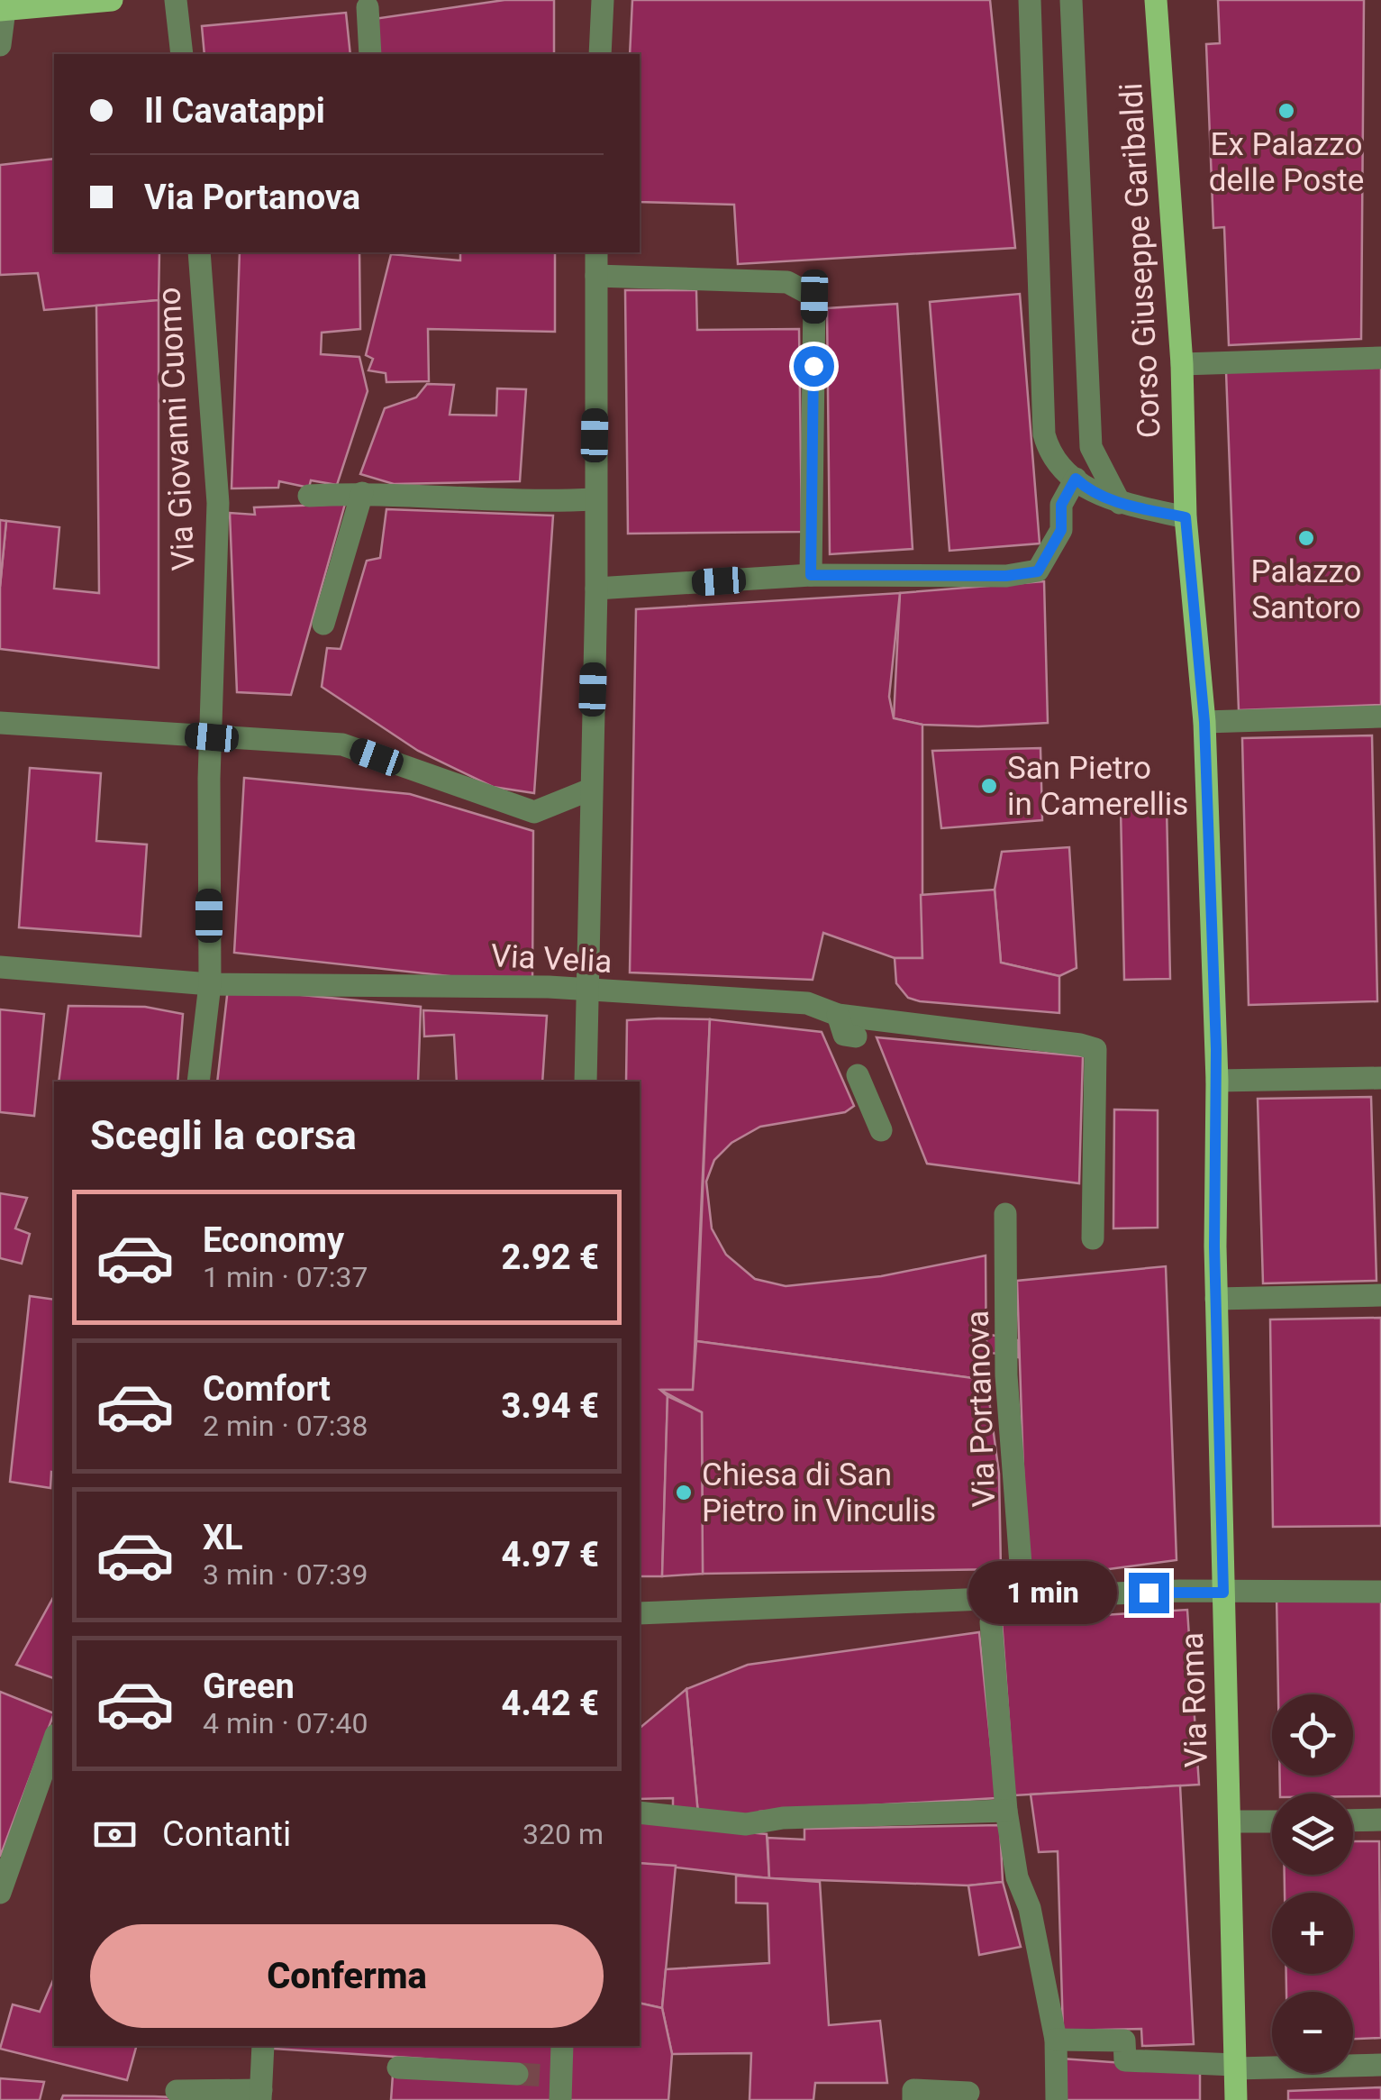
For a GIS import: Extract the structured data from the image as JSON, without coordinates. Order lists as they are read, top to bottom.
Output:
{
  "streets": {
    "main road": ["Corso Giuseppe Garibaldi", "Via Roma"],
    "street": ["Via Giovanni Cuomo", "Via Velia", "Via Portanova"]
  },
  "crossings": [
    ["Corso Giuseppe Garibaldi", "Via Roma"],
    ["Via Giovanni Cuomo", "Via Velia"]
  ],
  "places": [
    "Ex Palazzo delle Poste",
    "Palazzo Santoro",
    "San Pietro in Camerellis",
    "Chiesa di San Pietro in Vinculis"
  ],
  "page": {
    "banner": ["Il Cavatappi", "Via Portanova"],
    "heading": "Scegli la corsa",
    "list": [
      {
        "name": "Economy",
        "note": "1 min · 07:37",
        "value": "2.92 €"
      },
      {
        "name": "Comfort",
        "note": "2 min · 07:38",
        "value": "3.94 €"
      },
      {
        "name": "XL",
        "note": "3 min · 07:39",
        "value": "4.97 €"
      },
      {
        "name": "Green",
        "note": "4 min · 07:40",
        "value": "4.42 €"
      }
    ],
    "bubble": "1 min",
    "map_buttons": ["+", "−"],
    "pay": ["Contanti", "320 m"],
    "buttons": "Conferma"
  }
}
